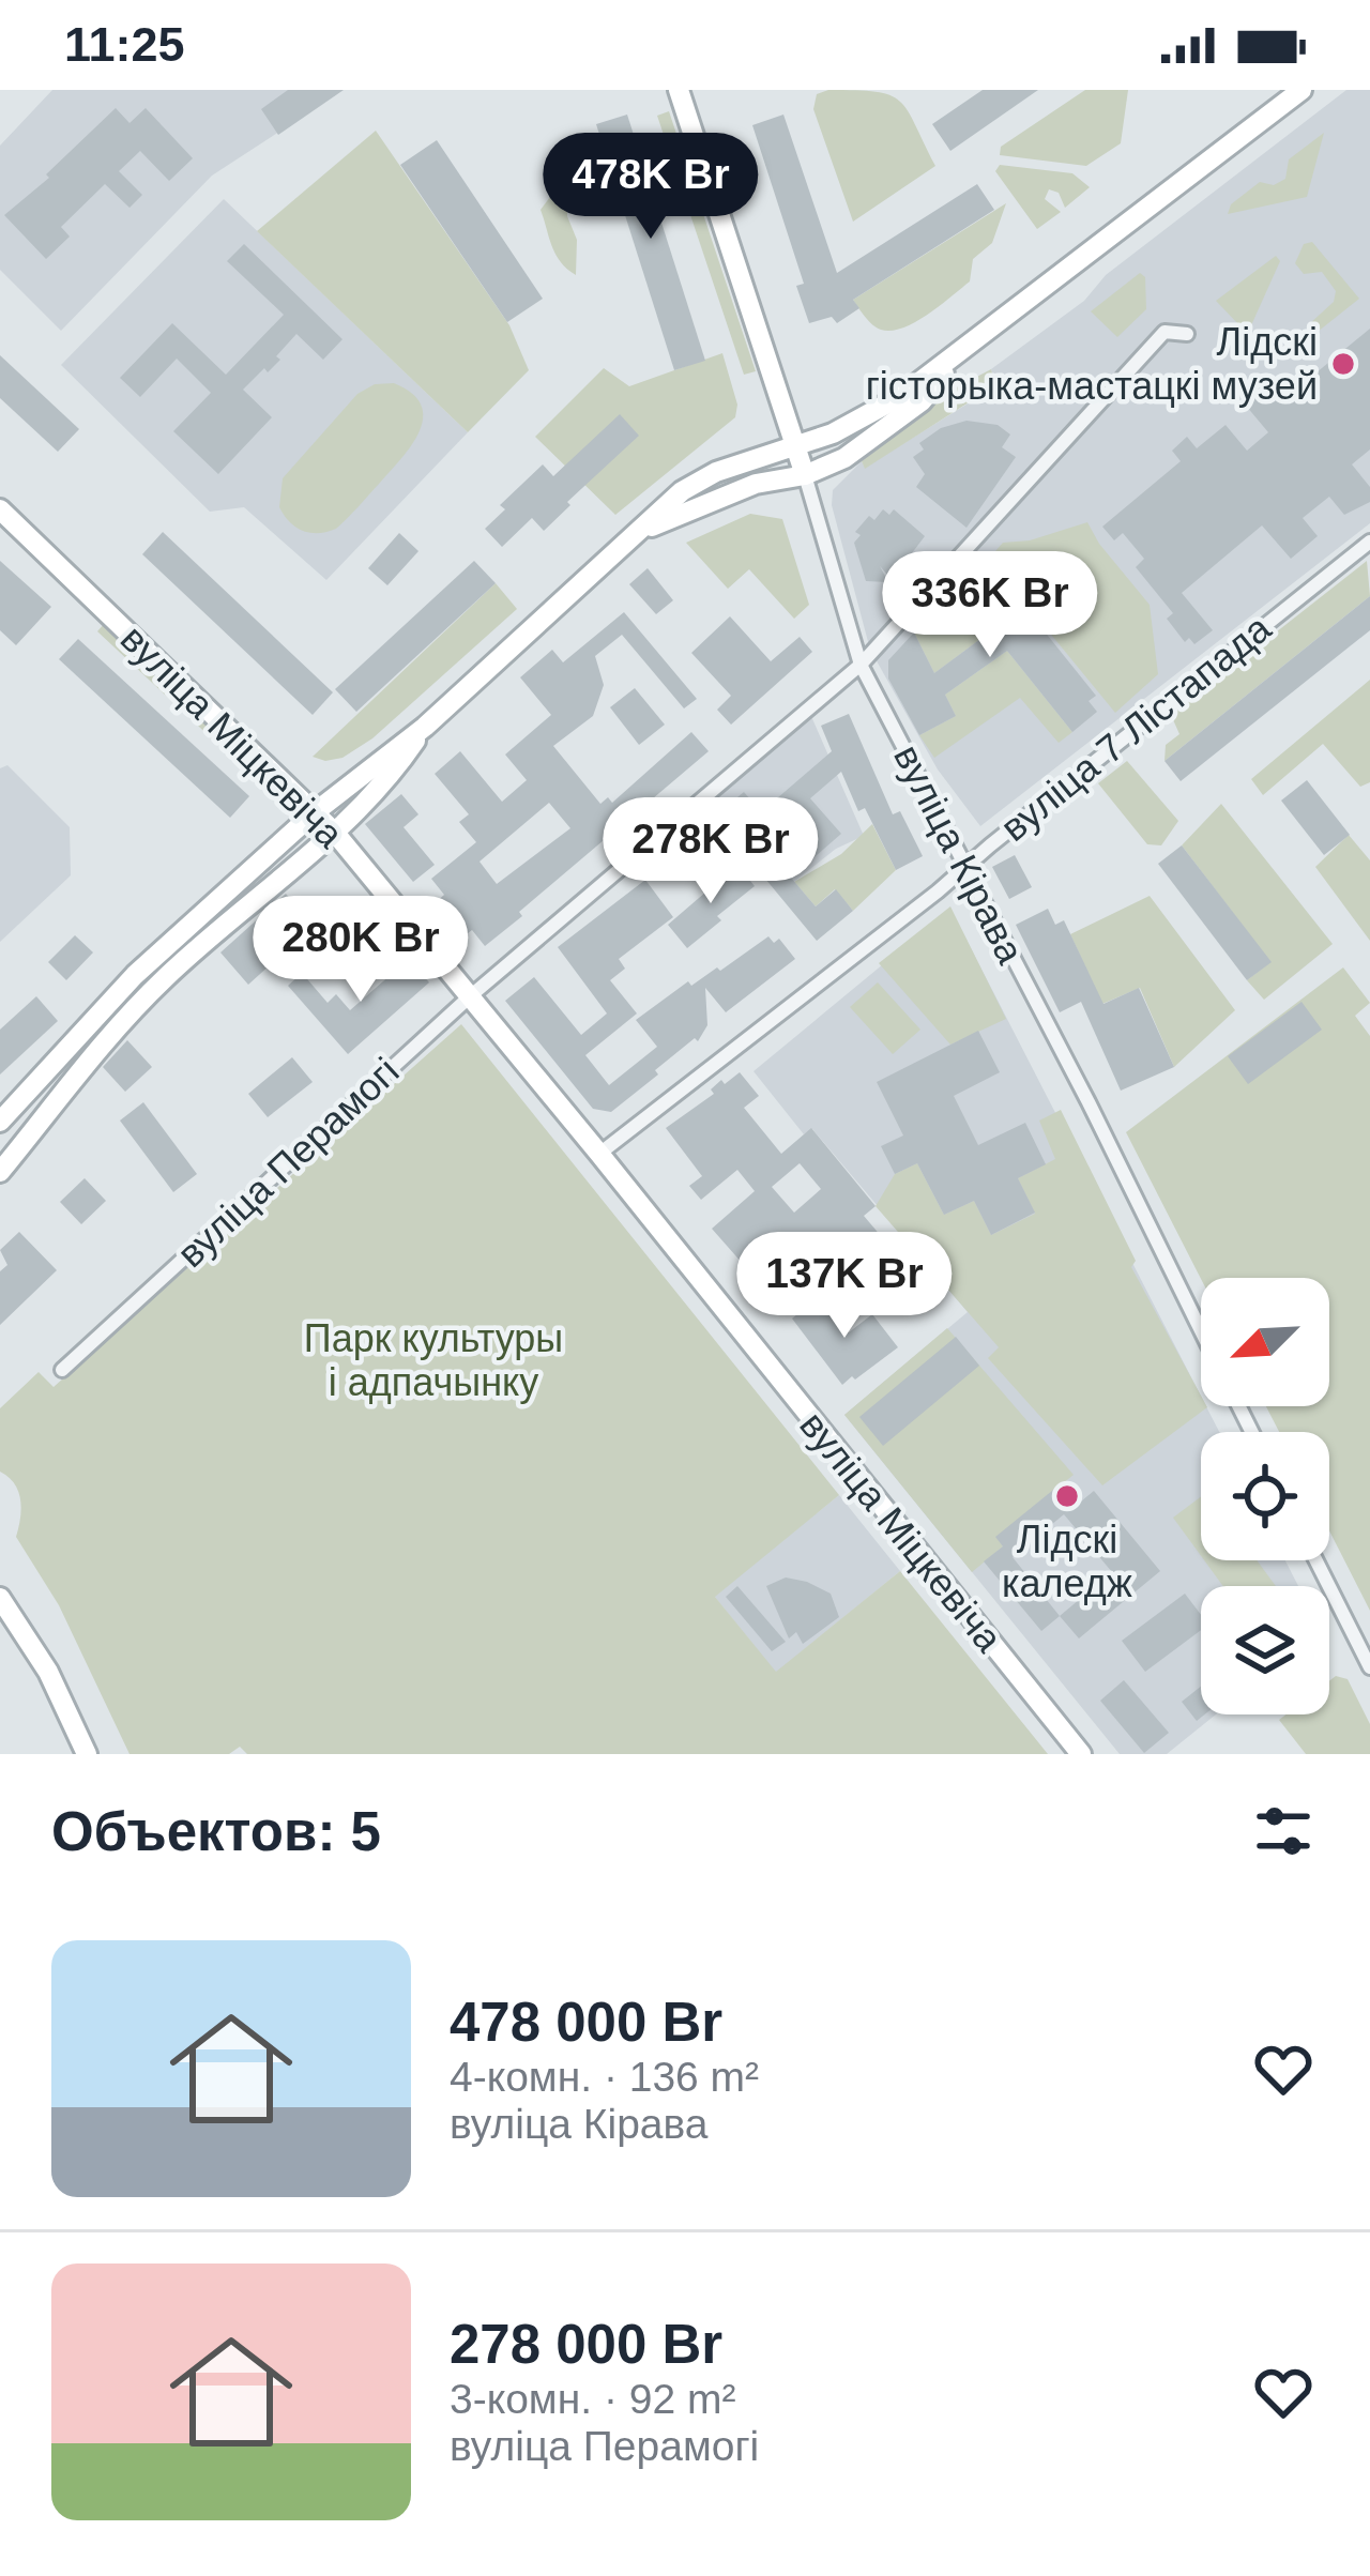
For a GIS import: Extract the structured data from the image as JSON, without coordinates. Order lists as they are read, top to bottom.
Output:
{
  "streets": {
    "main road": ["вуліца Міцкевіча", "вуліца Кірава"],
    "street": ["вуліца 7 Лістапада", "вуліца Перамогі"]
  },
  "crossings": [
    ["вуліца 7 Лістапада", "вуліца Міцкевіча"],
    ["вуліца 7 Лістапада", "вуліца Кірава"],
    ["вуліца Міцкевіча", "вуліца Перамогі"],
    ["вуліца Кірава", "вуліца Перамогі"]
  ],
  "parks": ["Парк культуры і адпачынку"],
  "places": ["Лідскі гісторыка-мастацкі музей", "Лідскі каледж"],
  "north": "bottom left",
  "page": {
    "status": "11:25",
    "price": [
      "478K Br",
      "336K Br",
      "278K Br",
      "280K Br",
      "137K Br"
    ],
    "heading": "Объектов: 5",
    "list": [
      {
        "name": "478 000 Br",
        "note": "4-комн. · 136 m² · вуліца Кірава"
      },
      {
        "name": "278 000 Br",
        "note": "3-комн. · 92 m² · вуліца Перамогі"
      }
    ]
  }
}
